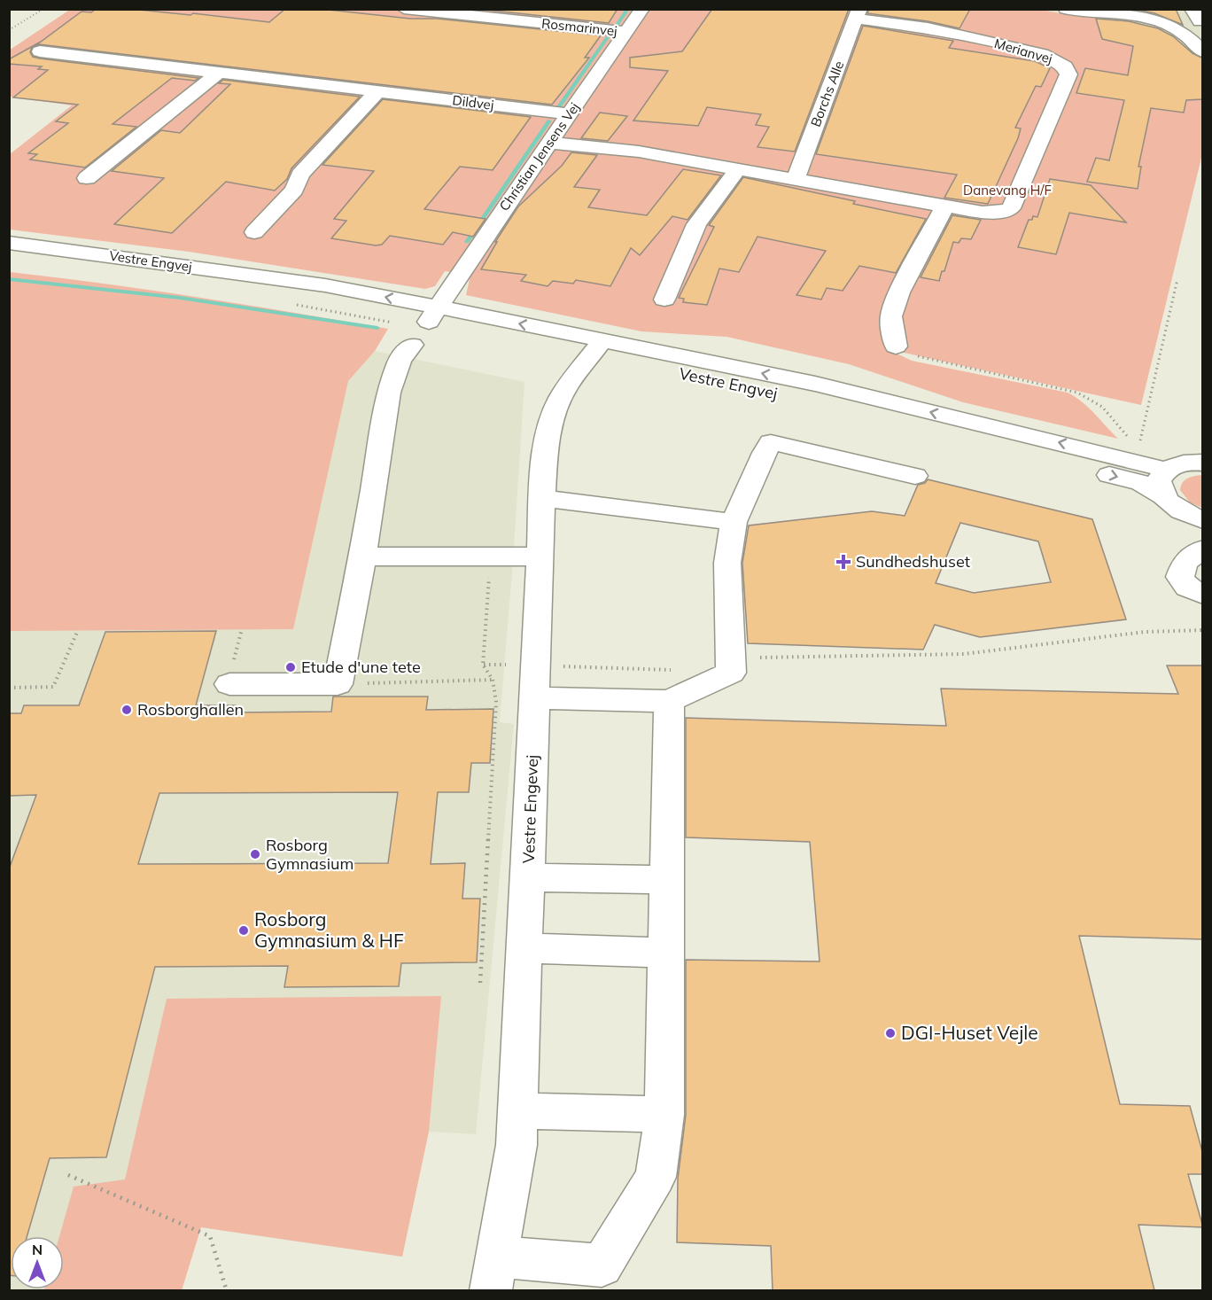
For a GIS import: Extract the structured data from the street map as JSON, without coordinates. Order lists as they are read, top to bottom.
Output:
{
  "streets": {
    "street": [
      "Rosmarinvej",
      "Merianvej",
      "Borchs Alle",
      "Dildvej",
      "Christian Jensens Vej",
      "Vestre Engvej",
      "Vestre Engevej"
    ]
  },
  "crossings": [
    ["Rosmarinvej", "Christian Jensens Vej"],
    ["Merianvej", "Borchs Alle"],
    ["Merianvej", "Christian Jensens Vej"],
    ["Dildvej", "Christian Jensens Vej"],
    ["Christian Jensens Vej", "Vestre Engvej"],
    ["Vestre Engvej", "Vestre Engevej"]
  ],
  "parks": ["Danevang H/F"],
  "places": {
    "health": ["Sundhedshuset"],
    "other": [
      "Etude d'une tete",
      "Rosborghallen",
      "Rosborg Gymnasium",
      "Rosborg Gymnasium & HF",
      "DGI-Huset Vejle"
    ]
  },
  "north": "top"
}
